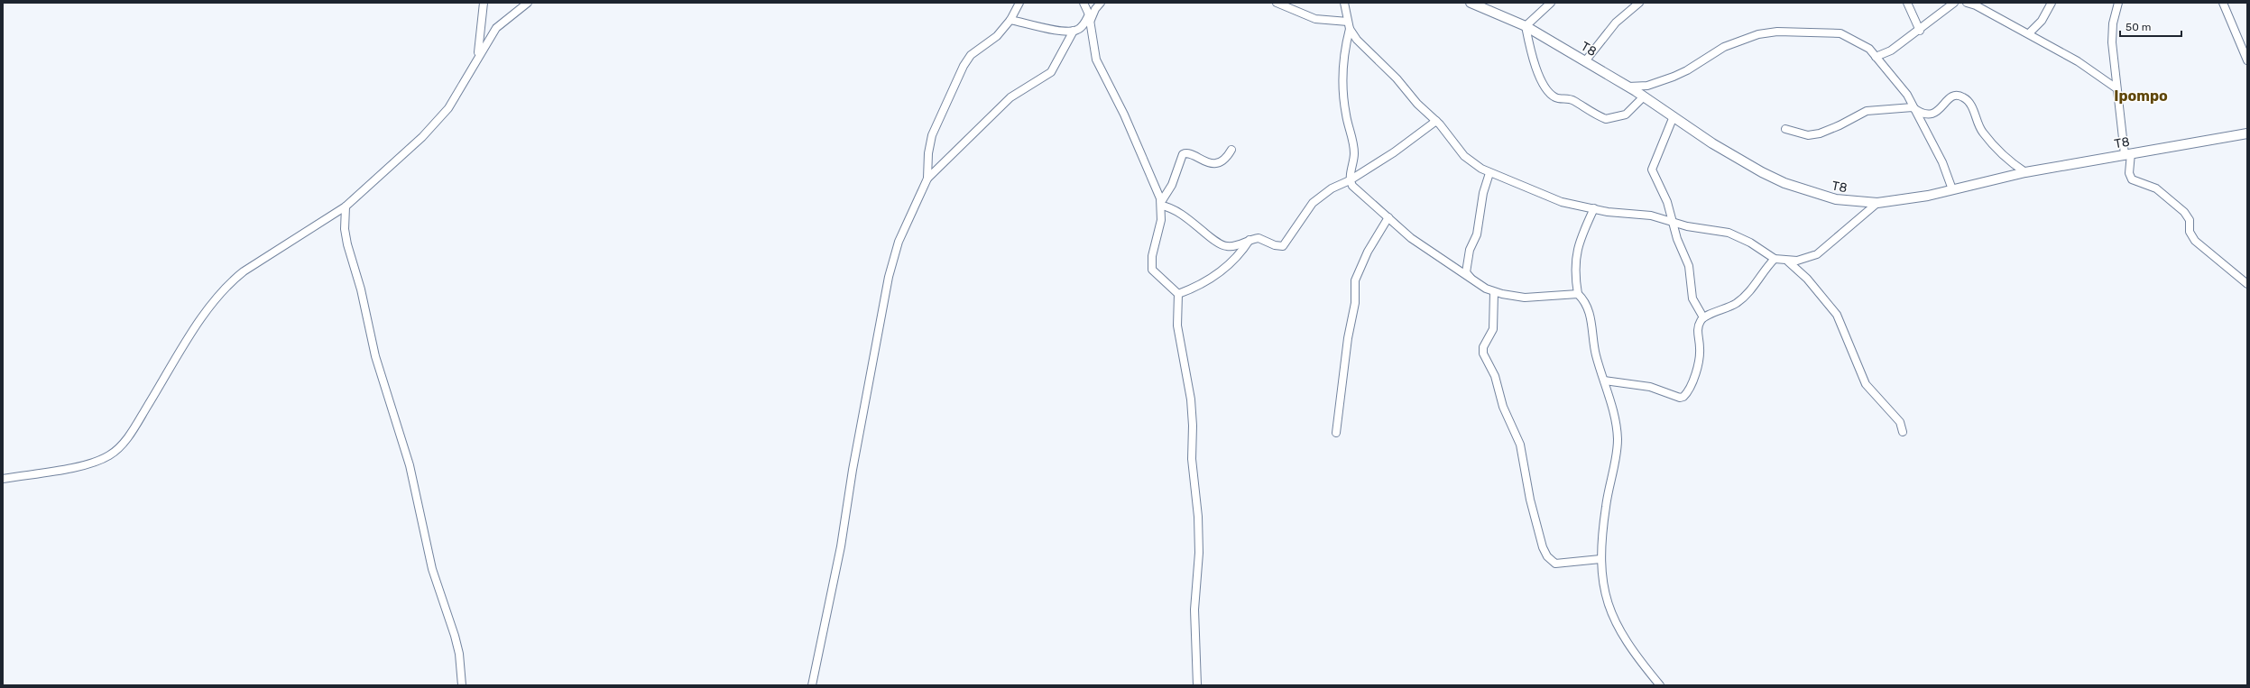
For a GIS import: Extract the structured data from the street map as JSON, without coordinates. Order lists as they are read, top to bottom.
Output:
{
  "streets": {
    "street": ["T8"]
  },
  "districts": ["Ipompo"],
  "scale_bar": "50 m"
}
